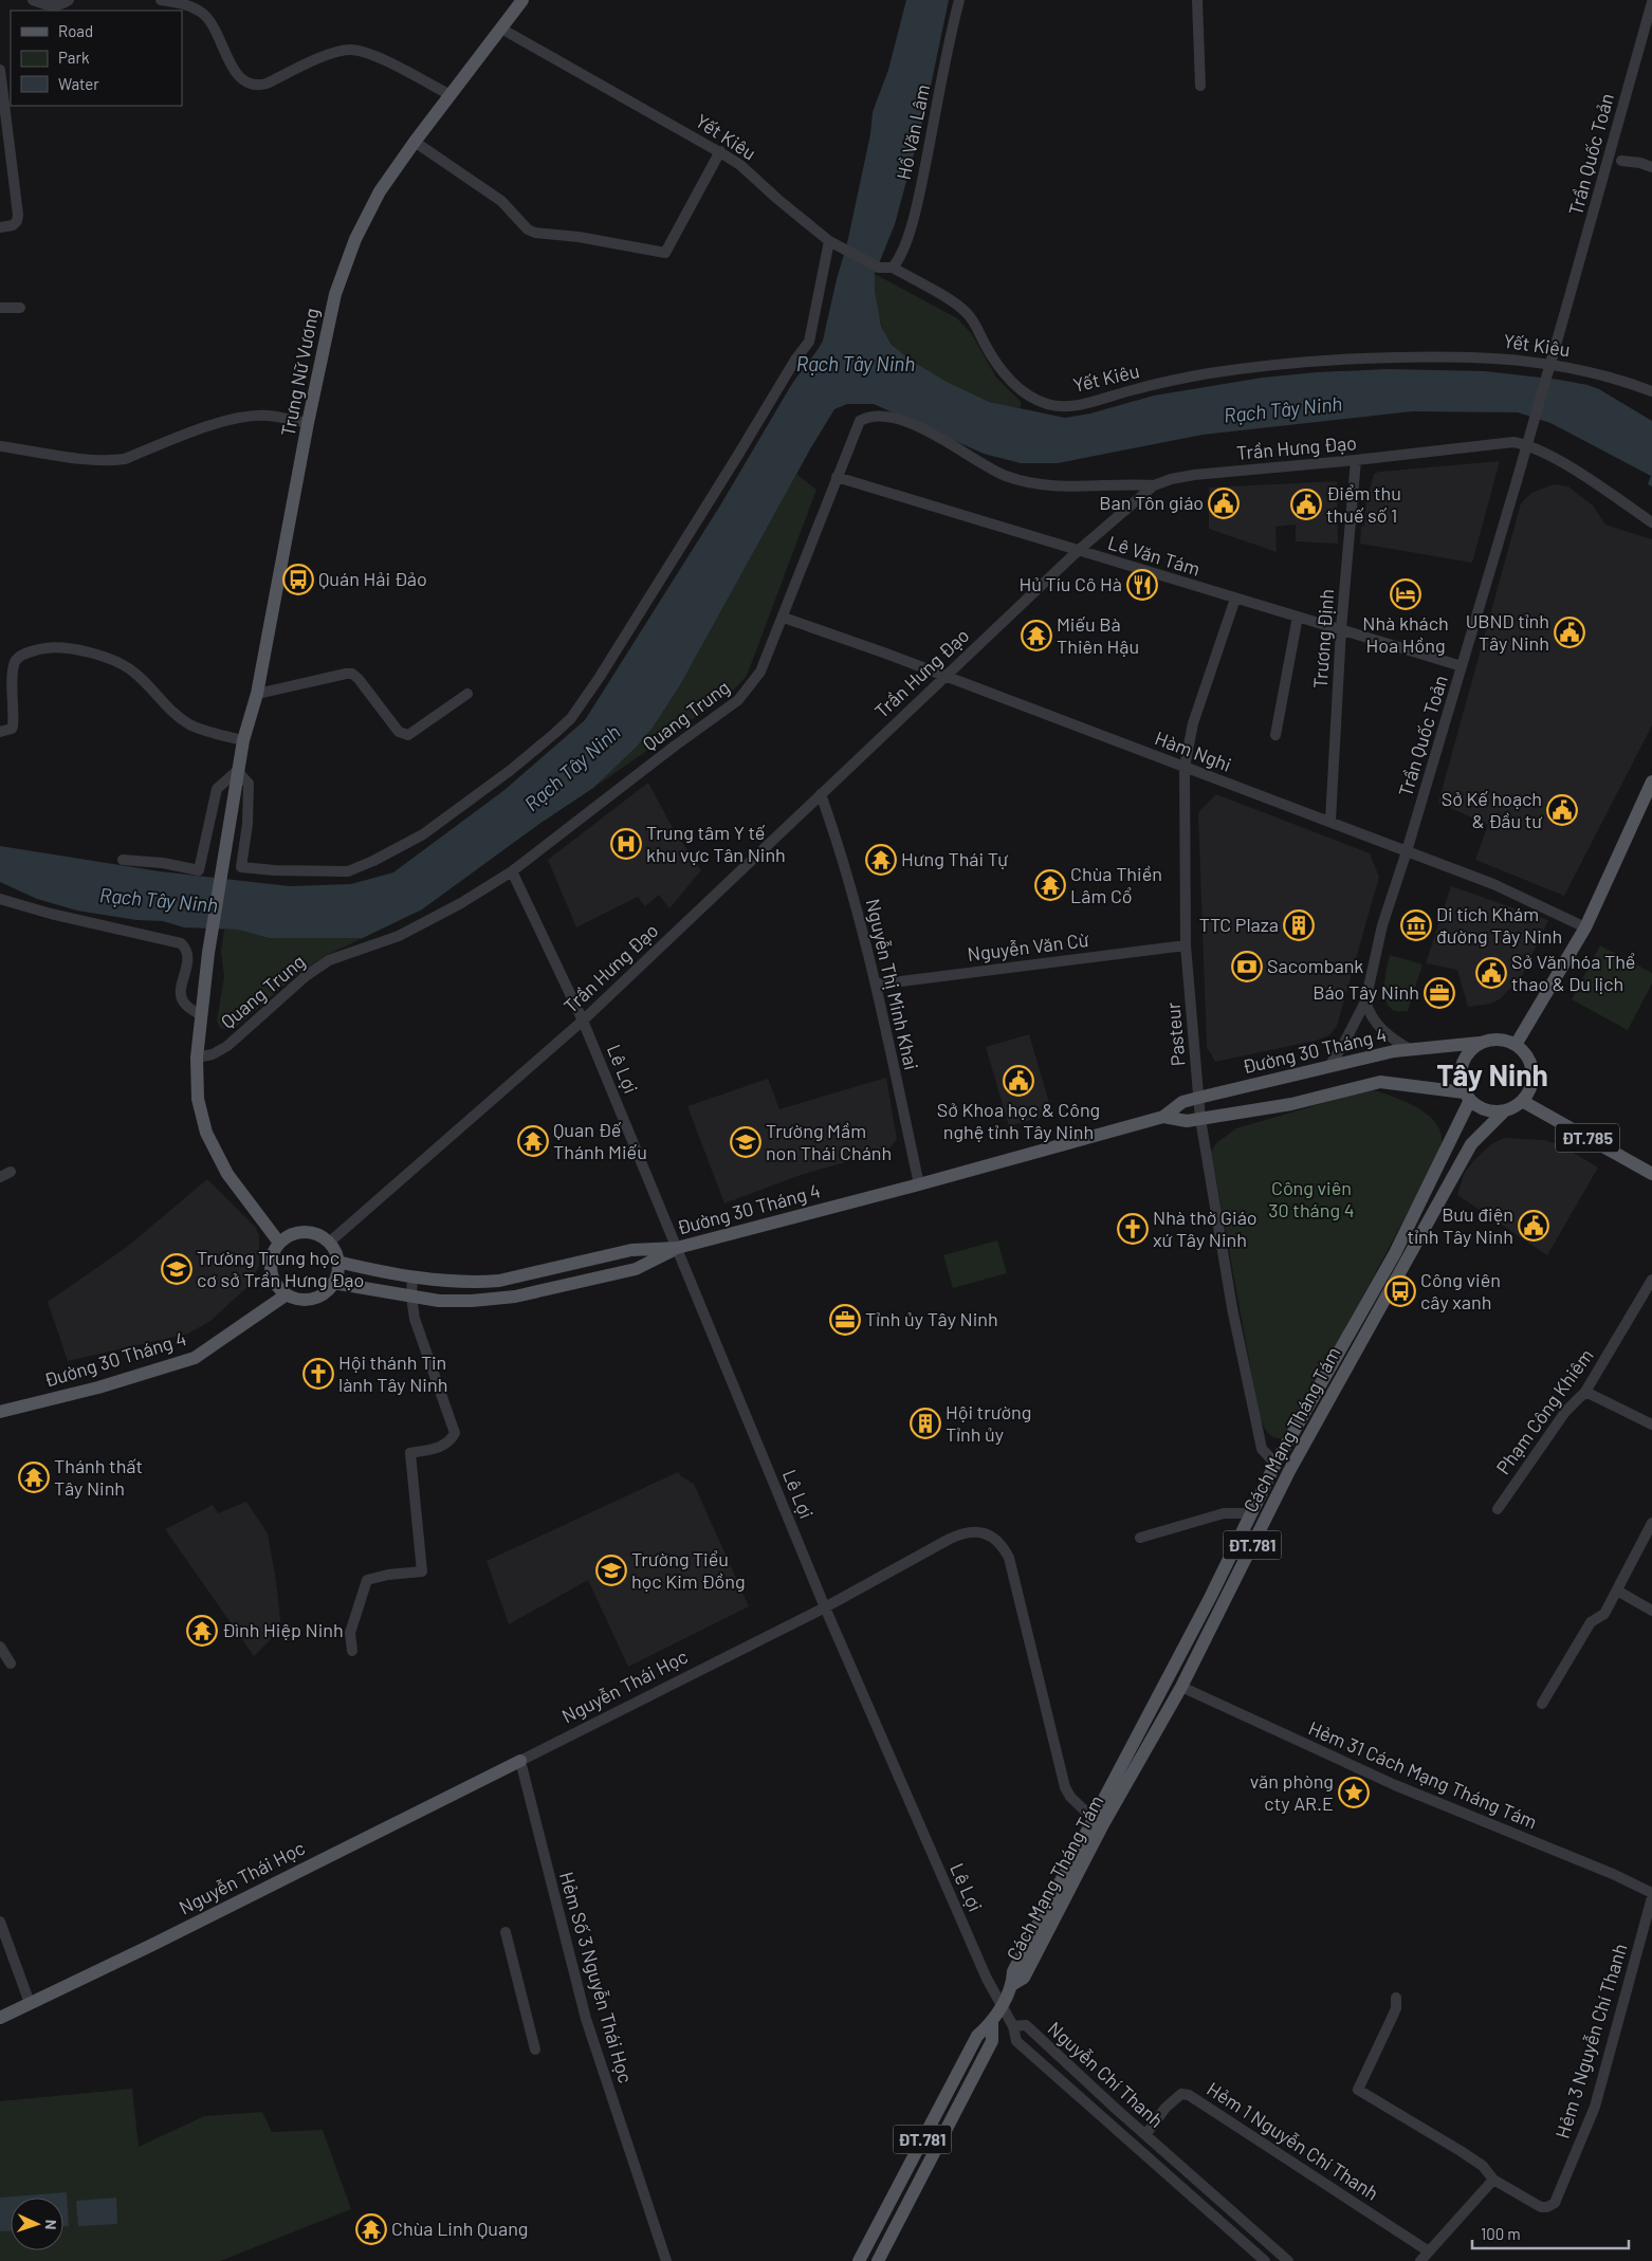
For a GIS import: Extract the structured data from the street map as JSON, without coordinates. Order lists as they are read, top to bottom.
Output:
{
  "streets": {
    "main road": [
      "Trưng Nữ Vương",
      "Đường 30 Tháng 4",
      "ĐT.785",
      "Cách Mạng Tháng Tám",
      "ĐT.781",
      "Nguyễn Thái Học"
    ],
    "street": [
      "Hồ Văn Lâm",
      "Yết Kiêu",
      "Trần Quốc Toản",
      "Trần Hưng Đạo",
      "Lê Văn Tám",
      "Trương Định",
      "Quang Trung",
      "Hàm Nghi",
      "Nguyễn Văn Cừ",
      "Nguyễn Thị Minh Khai",
      "Pasteur",
      "Lê Lợi",
      "Phạm Công Khiêm",
      "Hẻm 31 Cách Mạng Tháng Tám",
      "Hẻm Số 3 Nguyễn Thái Học",
      "Hẻm 3 Nguyễn Chí Thanh",
      "Nguyễn Chí Thanh",
      "Hẻm 1 Nguyễn Chí Thanh"
    ]
  },
  "crossings": [
    ["Hồ Văn Lâm", "Yết Kiêu"],
    ["Yết Kiêu", "Trưng Nữ Vương"],
    ["Trần Quốc Toản", "Lê Văn Tám"],
    ["Trần Quốc Toản", "Hàm Nghi"],
    ["Trần Quốc Toản", "Đường 30 Tháng 4"],
    ["Trần Hưng Đạo", "Lê Văn Tám"],
    ["Trần Hưng Đạo", "Trương Định"],
    ["Trần Hưng Đạo", "Quang Trung"],
    ["Trần Hưng Đạo", "Hàm Nghi"],
    ["Trần Hưng Đạo", "Nguyễn Thị Minh Khai"],
    ["Trần Hưng Đạo", "Đường 30 Tháng 4"],
    ["Trần Hưng Đạo", "Lê Lợi"],
    ["Lê Văn Tám", "Trương Định"],
    ["Lê Văn Tám", "Quang Trung"],
    ["Lê Văn Tám", "Pasteur"],
    ["Trương Định", "Hàm Nghi"],
    ["Quang Trung", "Hàm Nghi"],
    ["Quang Trung", "Lê Lợi"],
    ["Hàm Nghi", "Pasteur"],
    ["Nguyễn Văn Cừ", "Nguyễn Thị Minh Khai"],
    ["Nguyễn Văn Cừ", "Pasteur"],
    ["Nguyễn Thị Minh Khai", "Đường 30 Tháng 4"],
    ["Pasteur", "Đường 30 Tháng 4"],
    ["Pasteur", "Cách Mạng Tháng Tám"],
    ["Đường 30 Tháng 4", "Lê Lợi"],
    ["Đường 30 Tháng 4", "ĐT.785"],
    ["Đường 30 Tháng 4", "Cách Mạng Tháng Tám"],
    ["Lê Lợi", "Cách Mạng Tháng Tám"],
    ["Lê Lợi", "Nguyễn Thái Học"],
    ["Lê Lợi", "Nguyễn Chí Thanh"],
    ["ĐT.785", "Cách Mạng Tháng Tám"],
    ["Cách Mạng Tháng Tám", "ĐT.781"],
    ["Cách Mạng Tháng Tám", "Nguyễn Thái Học"],
    ["Cách Mạng Tháng Tám", "Hẻm 31 Cách Mạng Tháng Tám"],
    ["Nguyễn Thái Học", "Hẻm Số 3 Nguyễn Thái Học"],
    ["Nguyễn Chí Thanh", "Hẻm 1 Nguyễn Chí Thanh"]
  ],
  "districts": ["Tây Ninh"],
  "water": ["Rạch Tây Ninh"],
  "parks": ["Công viên 30 tháng 4"],
  "places": {
    "public building": [
      "Ban Tôn giáo",
      "Điểm thu thuế số 1",
      "UBND tỉnh Tây Ninh",
      "Sở Kế hoạch & Đầu tư",
      "Sở Văn hóa Thể thao & Du lịch",
      "Sở Khoa học & Công nghệ tỉnh Tây Ninh",
      "Bưu điện tỉnh Tây Ninh"
    ],
    "bus stop": ["Quán Hải Đảo", "Công viên cây xanh"],
    "restaurant": ["Hủ Tíu Cô Hà"],
    "hotel": ["Nhà khách Hoa Hồng"],
    "temple": [
      "Miếu Bà Thiên Hậu",
      "Hưng Thái Tự",
      "Chùa Thiền Lâm Cổ",
      "Quan Đế Thánh Miếu",
      "Thánh thất Tây Ninh",
      "Đình Hiệp Ninh",
      "Chùa Linh Quang"
    ],
    "hospital": ["Trung tâm Y tế khu vực Tân Ninh"],
    "building": ["TTC Plaza", "Hội trường Tỉnh ủy"],
    "museum": ["Di tích Khám đường Tây Ninh"],
    "bank": ["Sacombank"],
    "office": ["Báo Tây Ninh", "Tỉnh ủy Tây Ninh"],
    "school or university": ["Trường Mầm non Thái Chánh", "Trường Trung học cơ sở Trần Hưng Đạo", "Trường Tiểu học Kim Đồng"],
    "church": ["Nhà thờ Giáo xứ Tây Ninh", "Hội thánh Tin lành Tây Ninh"],
    "place": ["văn phòng cty AR.E"]
  },
  "legend": ["Road", "Park", "Water"],
  "scale_bar": "100 m",
  "north": "right"
}
